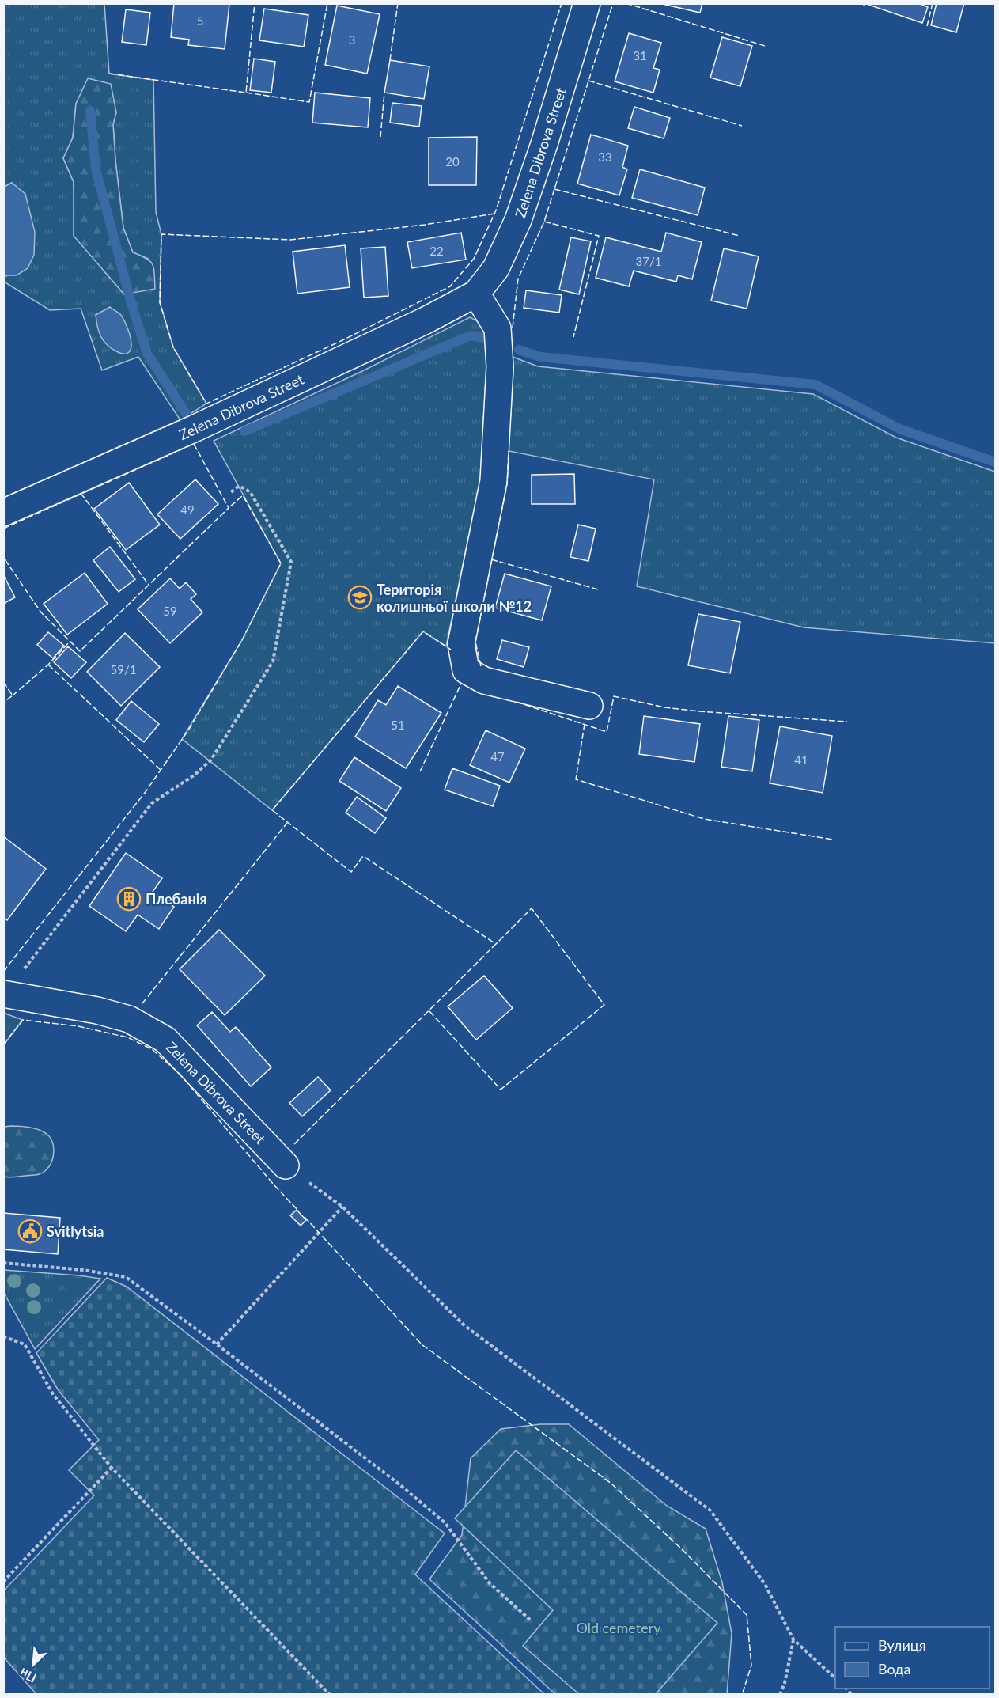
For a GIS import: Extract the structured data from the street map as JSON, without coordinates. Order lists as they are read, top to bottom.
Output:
{
  "streets": {
    "street": ["Zelena Dibrova Street"]
  },
  "parks": ["Old cemetery"],
  "places": {
    "school or university": ["Територія колишньої школи №12"],
    "building": ["Плебанія"],
    "public building": ["Svitlytsia"]
  },
  "house_numbers": [
    "5",
    "3",
    "31",
    "33",
    "20",
    "22",
    "37/1",
    "49",
    "59",
    "59/1",
    "51",
    "47",
    "41"
  ],
  "legend": ["Вулиця", "Вода"],
  "north": "bottom left"
}
